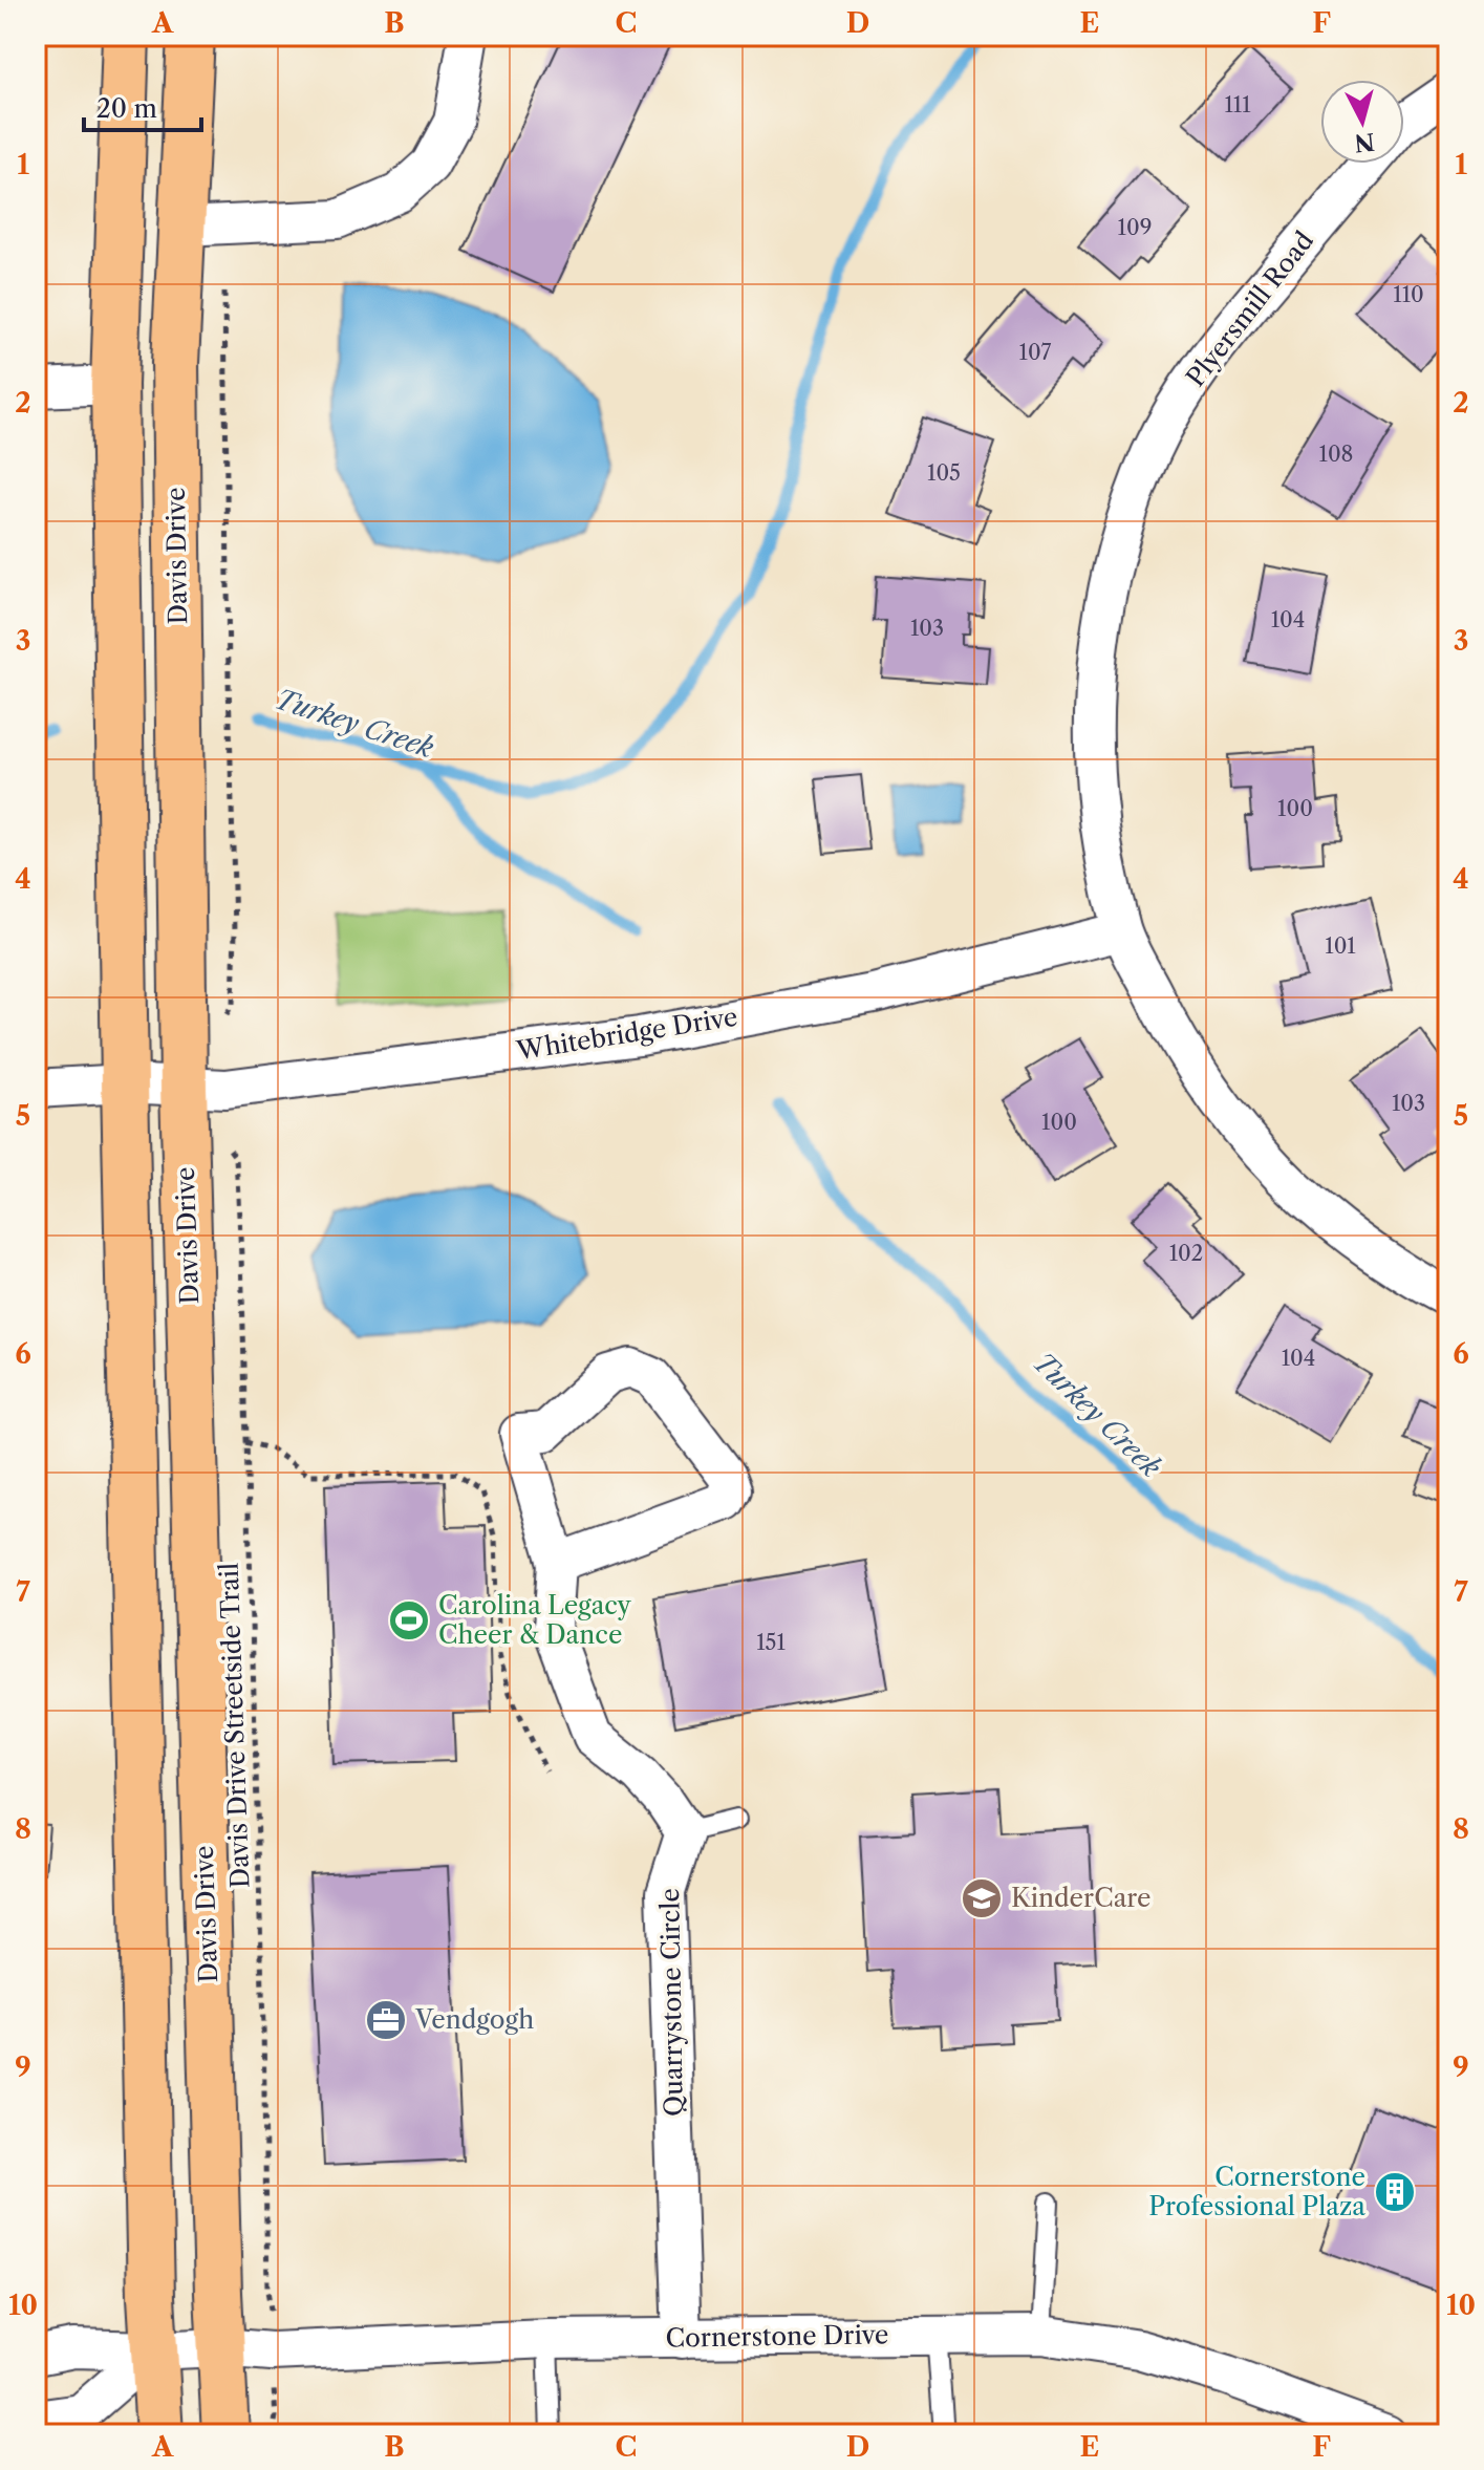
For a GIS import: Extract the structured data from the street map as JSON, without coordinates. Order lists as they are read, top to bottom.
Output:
{
  "streets": {
    "main road": ["Davis Drive"],
    "street": [
      "Plyersmill Road",
      "Whitebridge Drive",
      "Quarrystone Circle",
      "Cornerstone Drive"
    ],
    "path": ["Davis Drive Streetside Trail"]
  },
  "crossings": [
    ["Plyersmill Road", "Whitebridge Drive"],
    ["Davis Drive", "Whitebridge Drive"],
    ["Davis Drive", "Cornerstone Drive"],
    ["Quarrystone Circle", "Cornerstone Drive"]
  ],
  "water": ["Turkey Creek"],
  "places": {
    "sports": ["Carolina Legacy Cheer & Dance"],
    "school or university": ["KinderCare"],
    "office": ["Vendgogh"],
    "building": ["Cornerstone Professional Plaza"]
  },
  "house_numbers": [
    "111",
    "109",
    "110",
    "107",
    "108",
    "105",
    "104",
    "103",
    "100",
    "101",
    "103",
    "100",
    "102",
    "104",
    "151"
  ],
  "scale_bar": "20 m",
  "north": "bottom",
  "grid": {
    "columns": [
      "A",
      "B",
      "C",
      "D",
      "E",
      "F"
    ],
    "rows": [
      "1",
      "2",
      "3",
      "4",
      "5",
      "6",
      "7",
      "8",
      "9",
      "10"
    ]
  }
}
